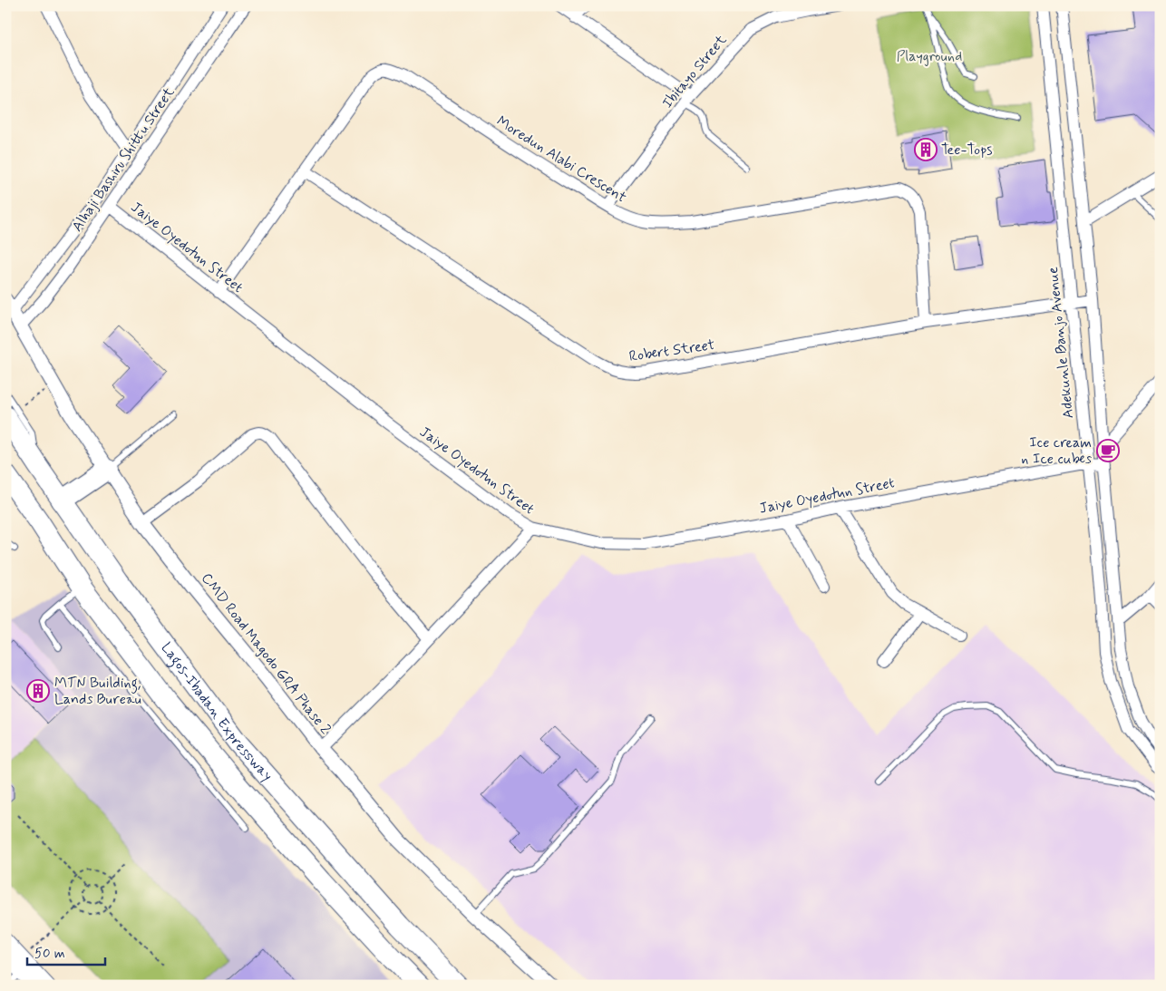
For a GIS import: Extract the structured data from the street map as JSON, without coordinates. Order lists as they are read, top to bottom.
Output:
{
  "streets": {
    "highway": ["Lagos-Ibadan Expressway"],
    "street": [
      "Ibitayo Street",
      "Alhaji Bashiru Shittu Street",
      "Moredun Alabi Crescent",
      "Jaiye Oyedotun Street",
      "Adekunle Banjo Avenue",
      "Robert Street",
      "CMD Road Magodo GRA Phase 2"
    ]
  },
  "crossings": [
    ["Ibitayo Street", "Moredun Alabi Crescent"],
    ["Alhaji Bashiru Shittu Street", "Jaiye Oyedotun Street"],
    ["Alhaji Bashiru Shittu Street", "CMD Road Magodo GRA Phase 2"],
    ["Moredun Alabi Crescent", "Jaiye Oyedotun Street"],
    ["Moredun Alabi Crescent", "Robert Street"],
    ["Jaiye Oyedotun Street", "Adekunle Banjo Avenue"],
    ["Adekunle Banjo Avenue", "Robert Street"]
  ],
  "parks": ["Playground"],
  "places": {
    "building": ["Tee-Tops", "MTN Building, Lands Bureau"],
    "cafe": ["Ice cream n Ice cubes"]
  },
  "scale_bar": "50 m"
}
